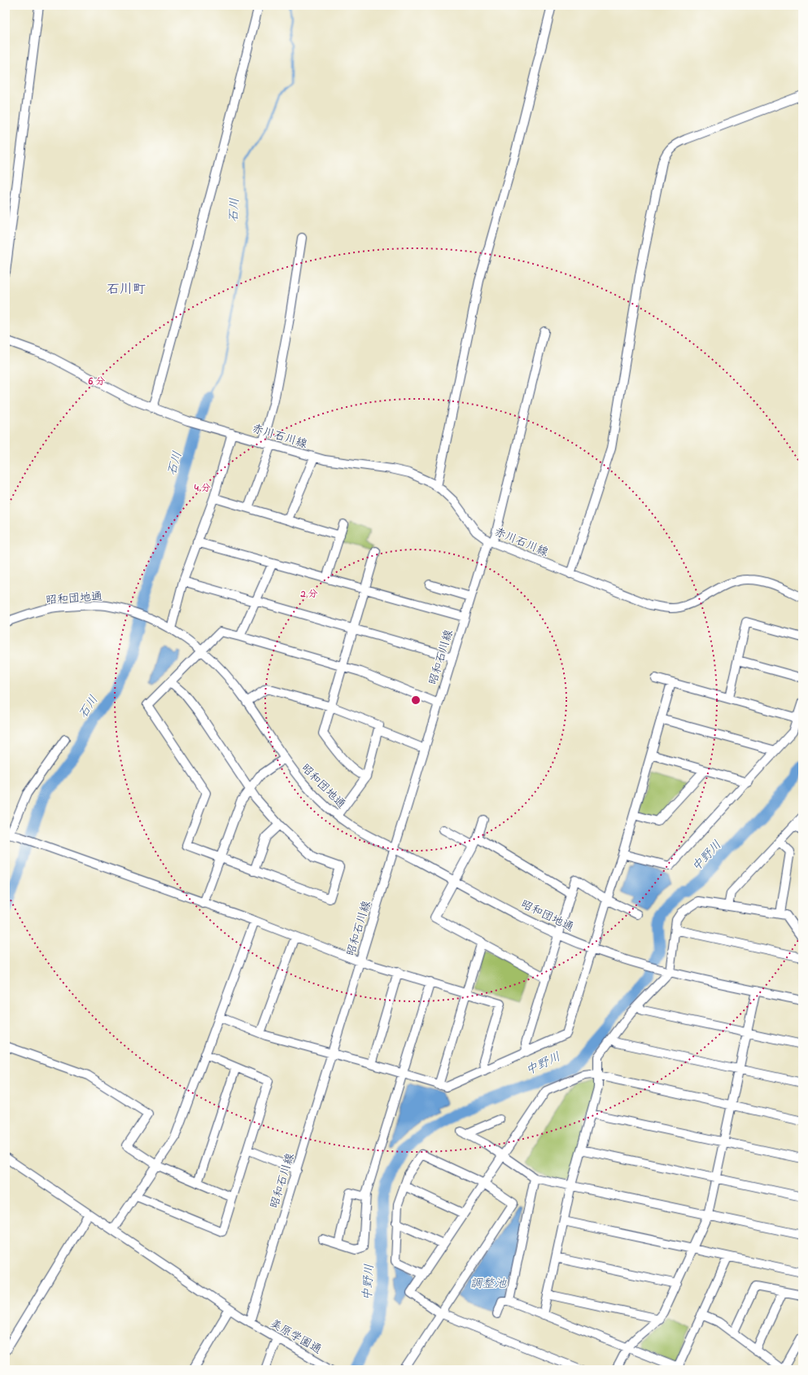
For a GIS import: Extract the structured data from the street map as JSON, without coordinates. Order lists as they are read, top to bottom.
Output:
{
  "streets": {
    "street": [
      "赤川石川線",
      "昭和団地通",
      "昭和石川線",
      "美原学園通"
    ]
  },
  "crossings": [
    ["赤川石川線", "昭和石川線"],
    ["昭和団地通", "昭和石川線"],
    ["昭和石川線", "美原学園通"]
  ],
  "districts": ["石川町"],
  "water": ["石川", "中野川", "調整池"],
  "rings": ["6 分", "4 分", "2 分"]
}
